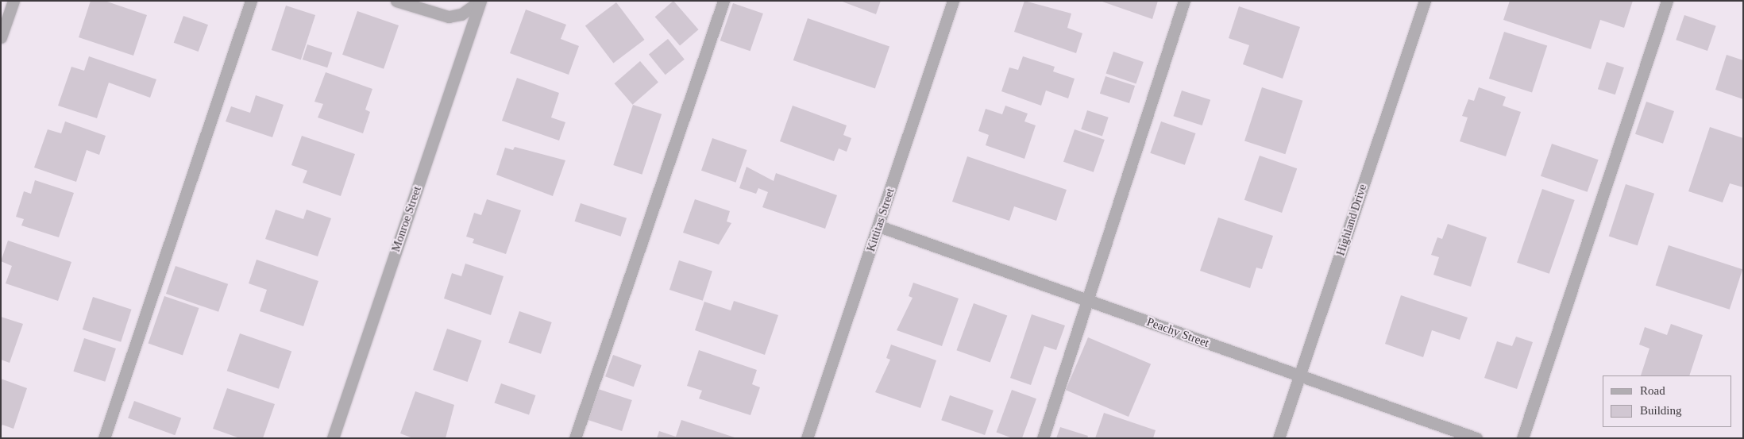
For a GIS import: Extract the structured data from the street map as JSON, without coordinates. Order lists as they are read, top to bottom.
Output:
{
  "streets": {
    "street": [
      "Monroe Street",
      "Kittitas Street",
      "Highland Drive",
      "Peachy Street"
    ]
  },
  "crossings": [
    ["Kittitas Street", "Peachy Street"],
    ["Highland Drive", "Peachy Street"]
  ],
  "legend": ["Road", "Building"]
}
